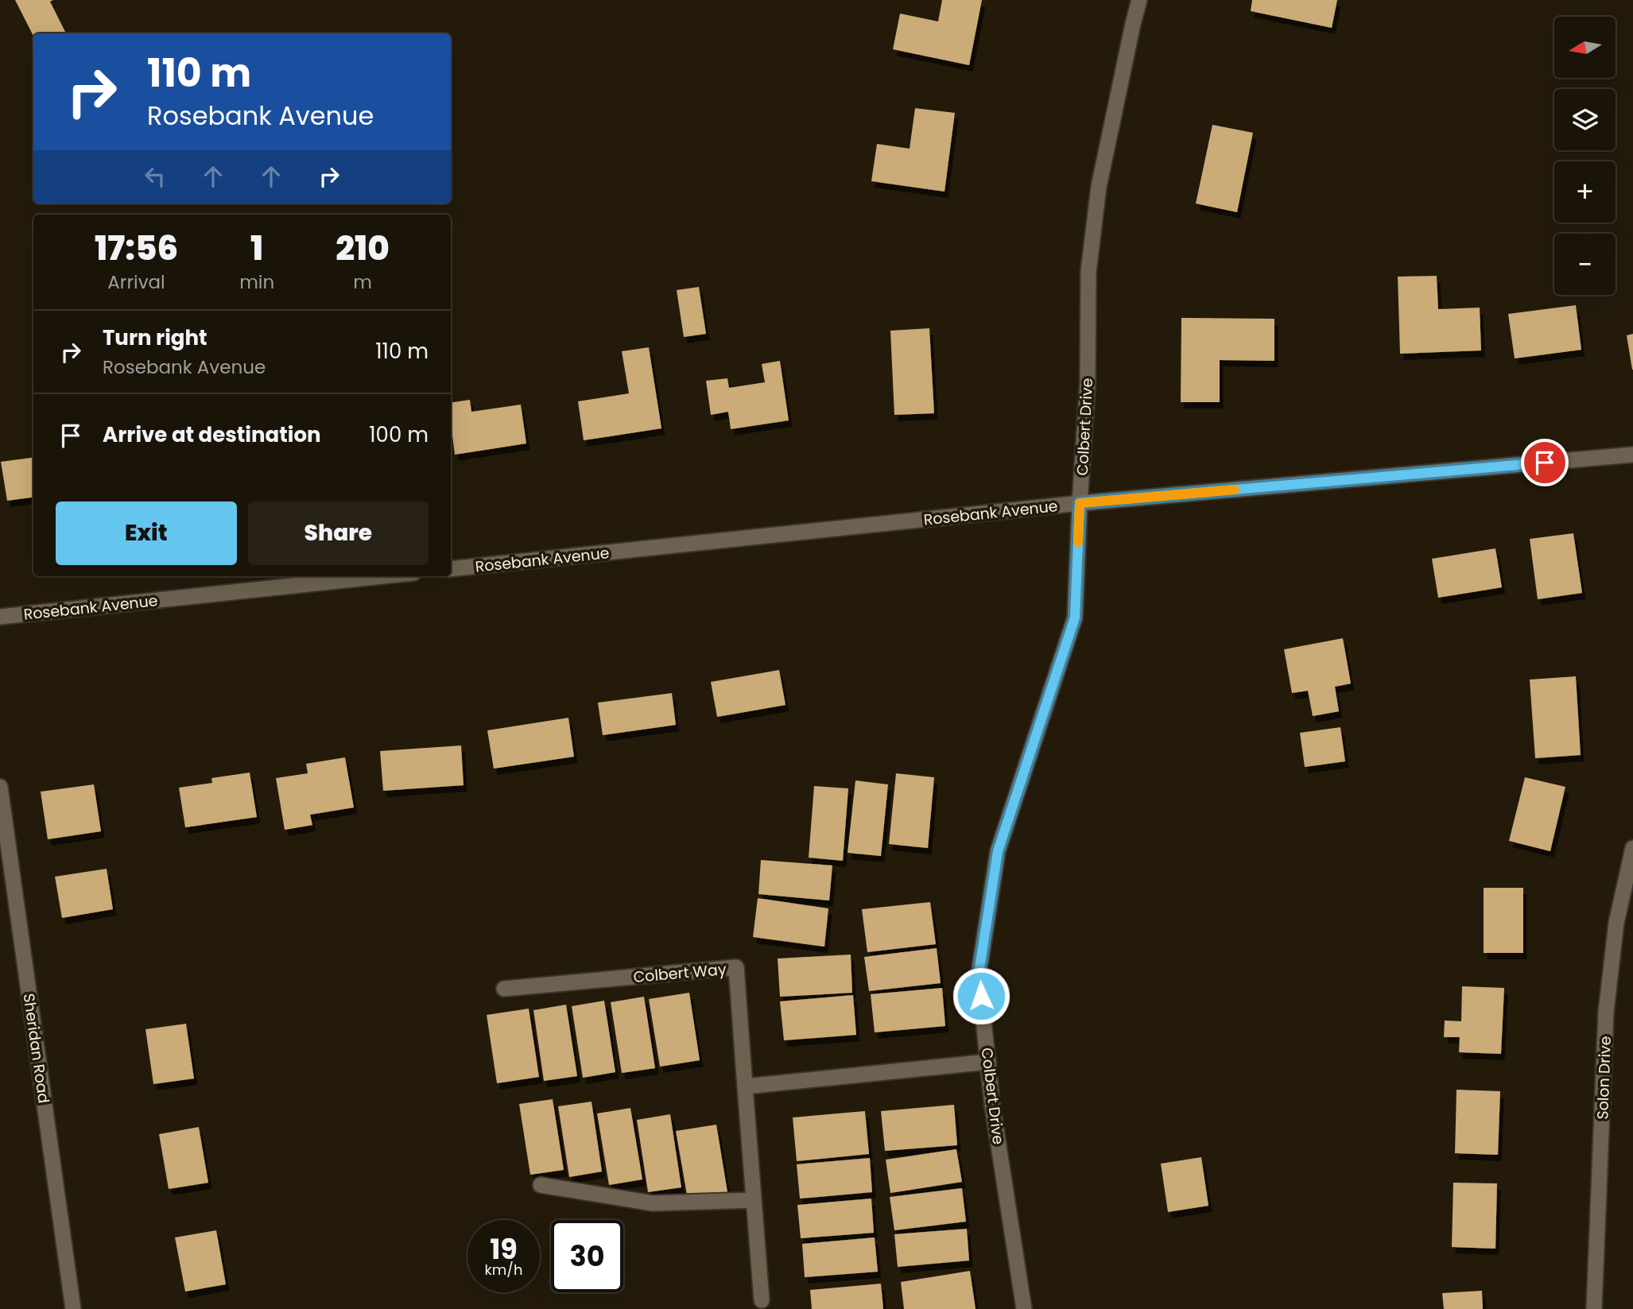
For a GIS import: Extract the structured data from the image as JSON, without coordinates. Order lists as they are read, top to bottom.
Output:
{
  "streets": {
    "street": [
      "Colbert Drive",
      "Rosebank Avenue",
      "Colbert Way",
      "Sheridan Road",
      "Solon Drive"
    ]
  },
  "crossings": [
    ["Colbert Drive", "Rosebank Avenue"]
  ],
  "north": "left",
  "page": {
    "map_buttons": ["+", "−"],
    "turn": ["110 m", "Rosebank Avenue"],
    "eta": [
      "17:56",
      "Arrival",
      "1",
      "min",
      "210",
      "m"
    ],
    "list": [
      {
        "name": "Turn right",
        "note": "Rosebank Avenue",
        "value": "110 m"
      },
      {
        "name": "Arrive at destination",
        "value": "100 m"
      }
    ],
    "buttons": ["Exit", "Share"],
    "speed": "19 km/h",
    "limit": "30"
  }
}
